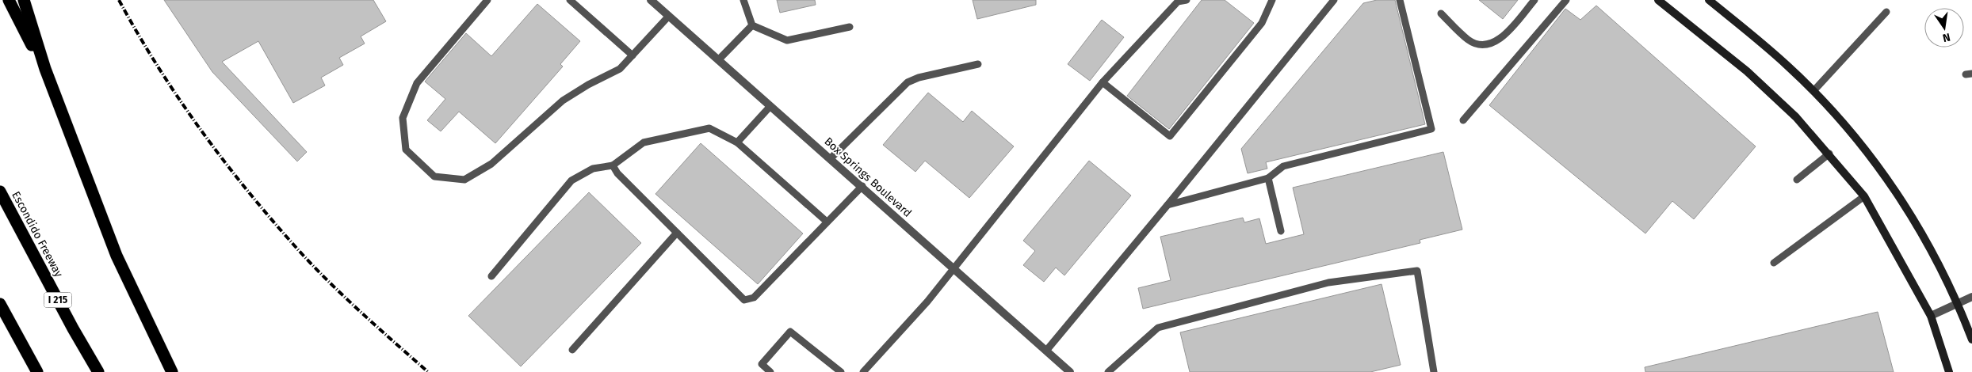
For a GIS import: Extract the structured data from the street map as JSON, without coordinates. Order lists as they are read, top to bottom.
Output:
{
  "streets": {
    "highway": ["Escondido Freeway", "I 215"],
    "street": ["Box Springs Boulevard"]
  },
  "north": "bottom"
}
